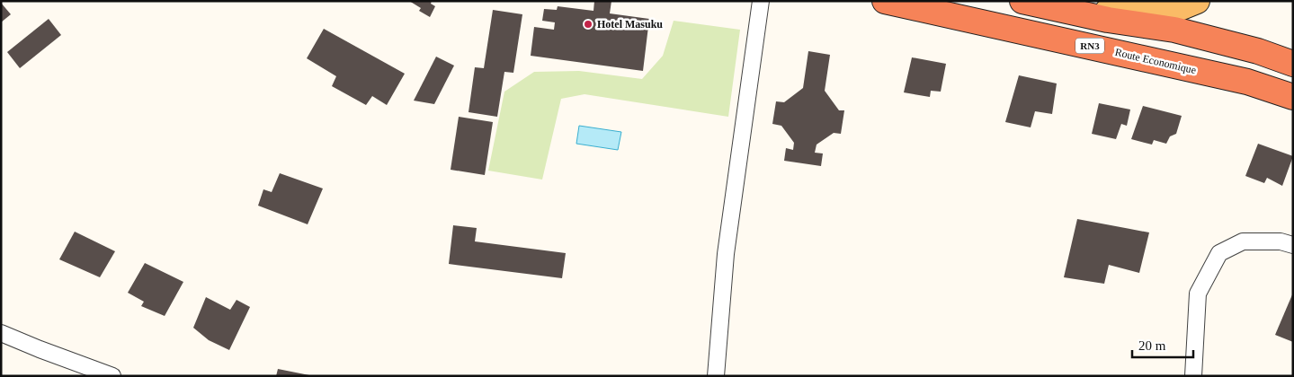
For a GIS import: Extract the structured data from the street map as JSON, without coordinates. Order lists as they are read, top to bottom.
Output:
{
  "streets": {
    "highway": ["RN3", "Route Economique"]
  },
  "places": ["Hotel Masuku"],
  "scale_bar": "20 m"
}
